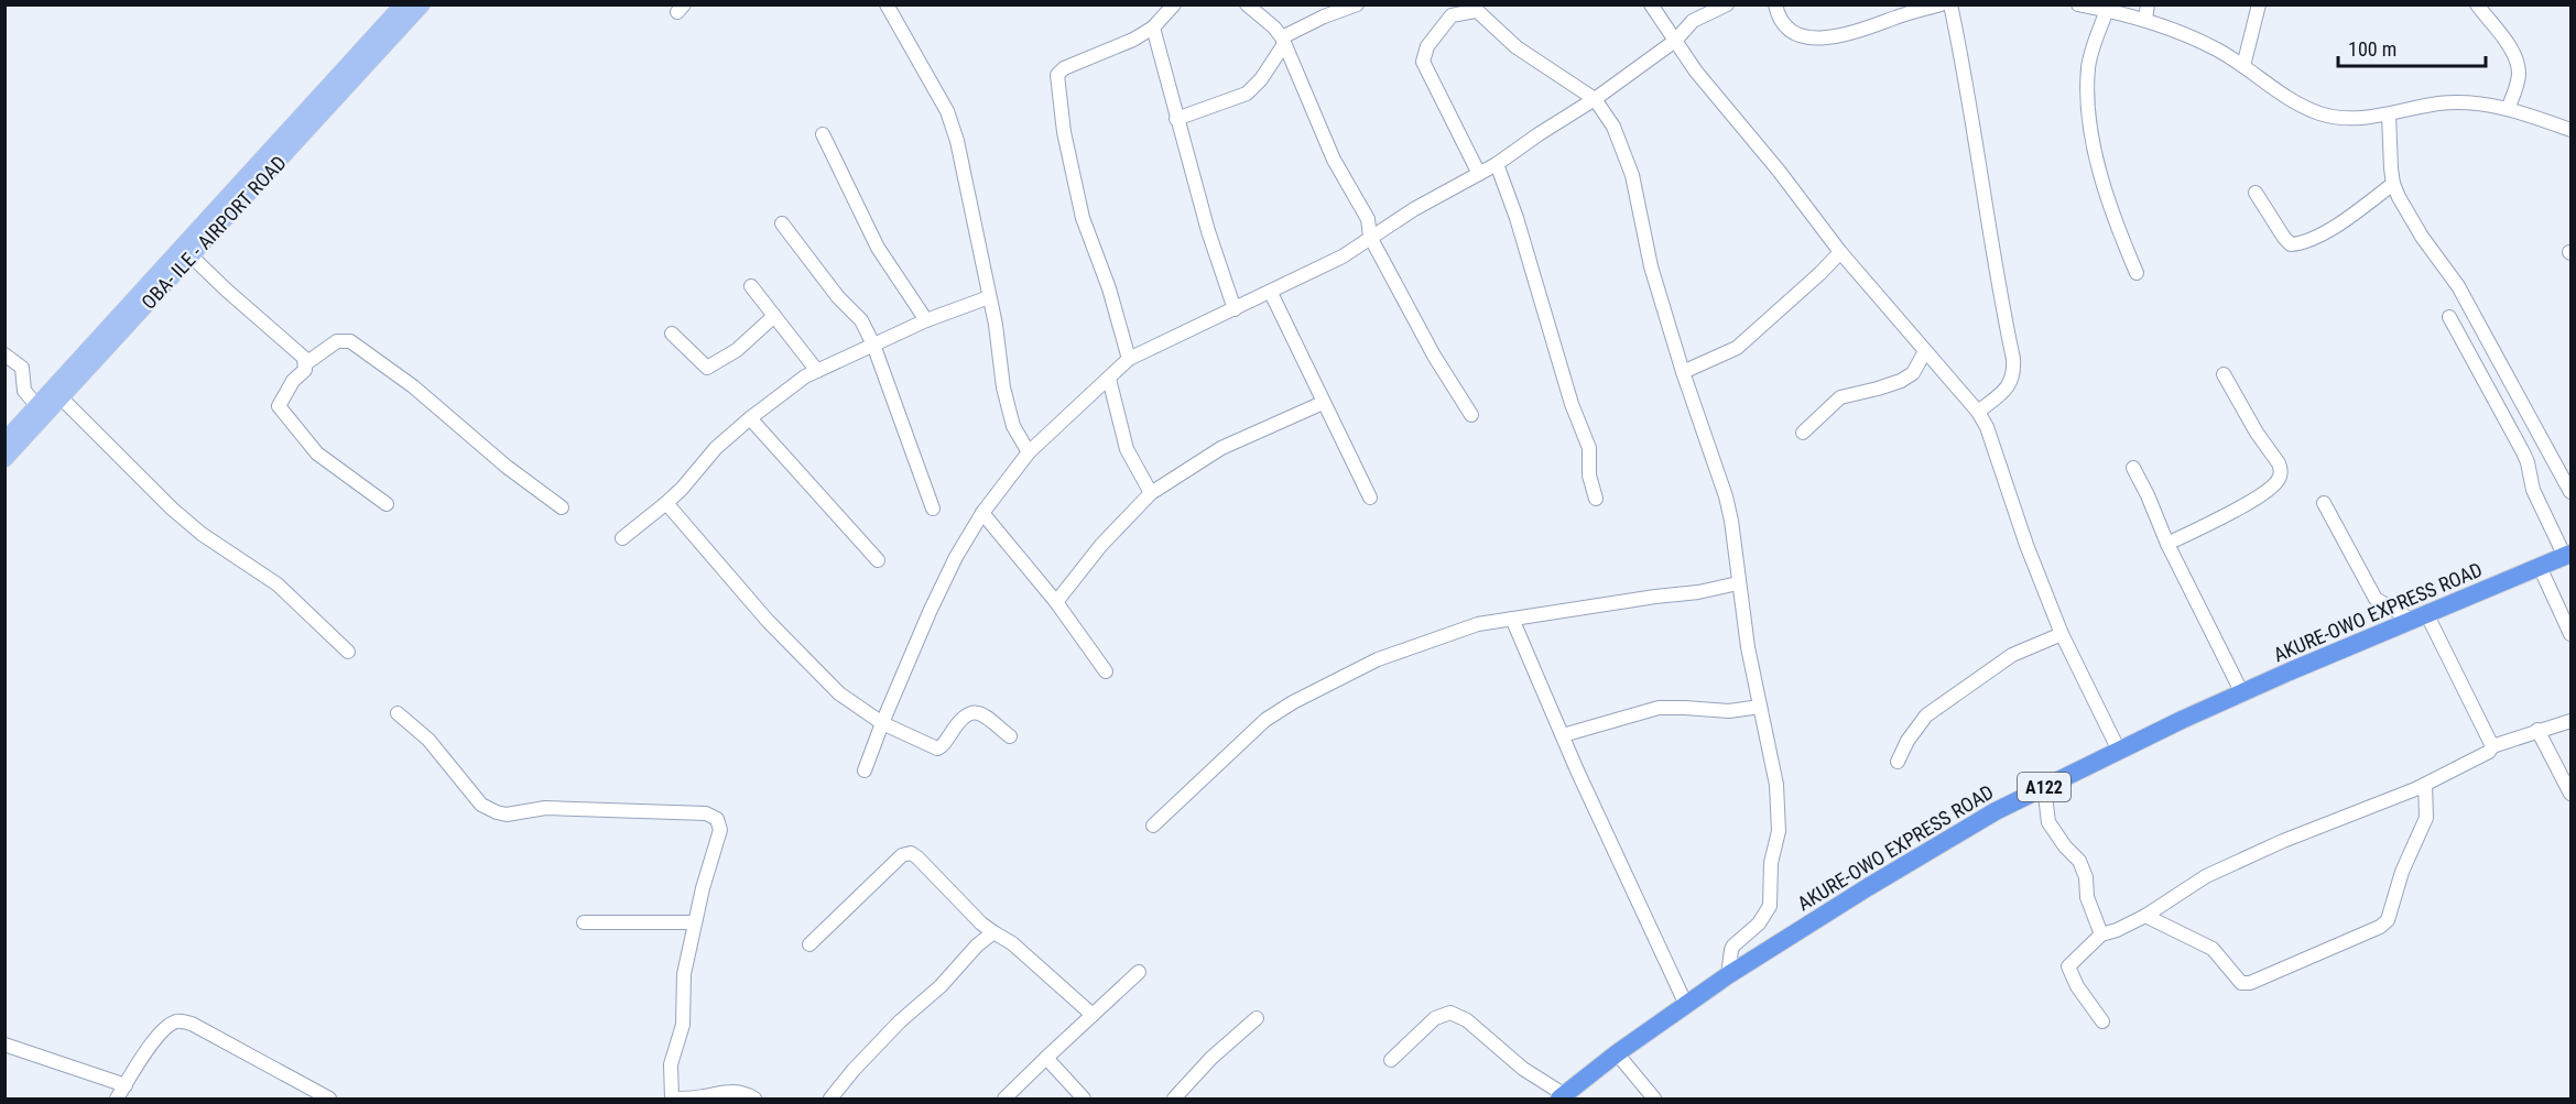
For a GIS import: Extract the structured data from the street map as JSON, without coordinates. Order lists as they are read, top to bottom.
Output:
{
  "streets": {
    "highway": ["AKURE-OWO EXPRESS ROAD", "A122"],
    "main road": ["OBA- ILE - AIRPORT ROAD"]
  },
  "scale_bar": "100 m"
}
